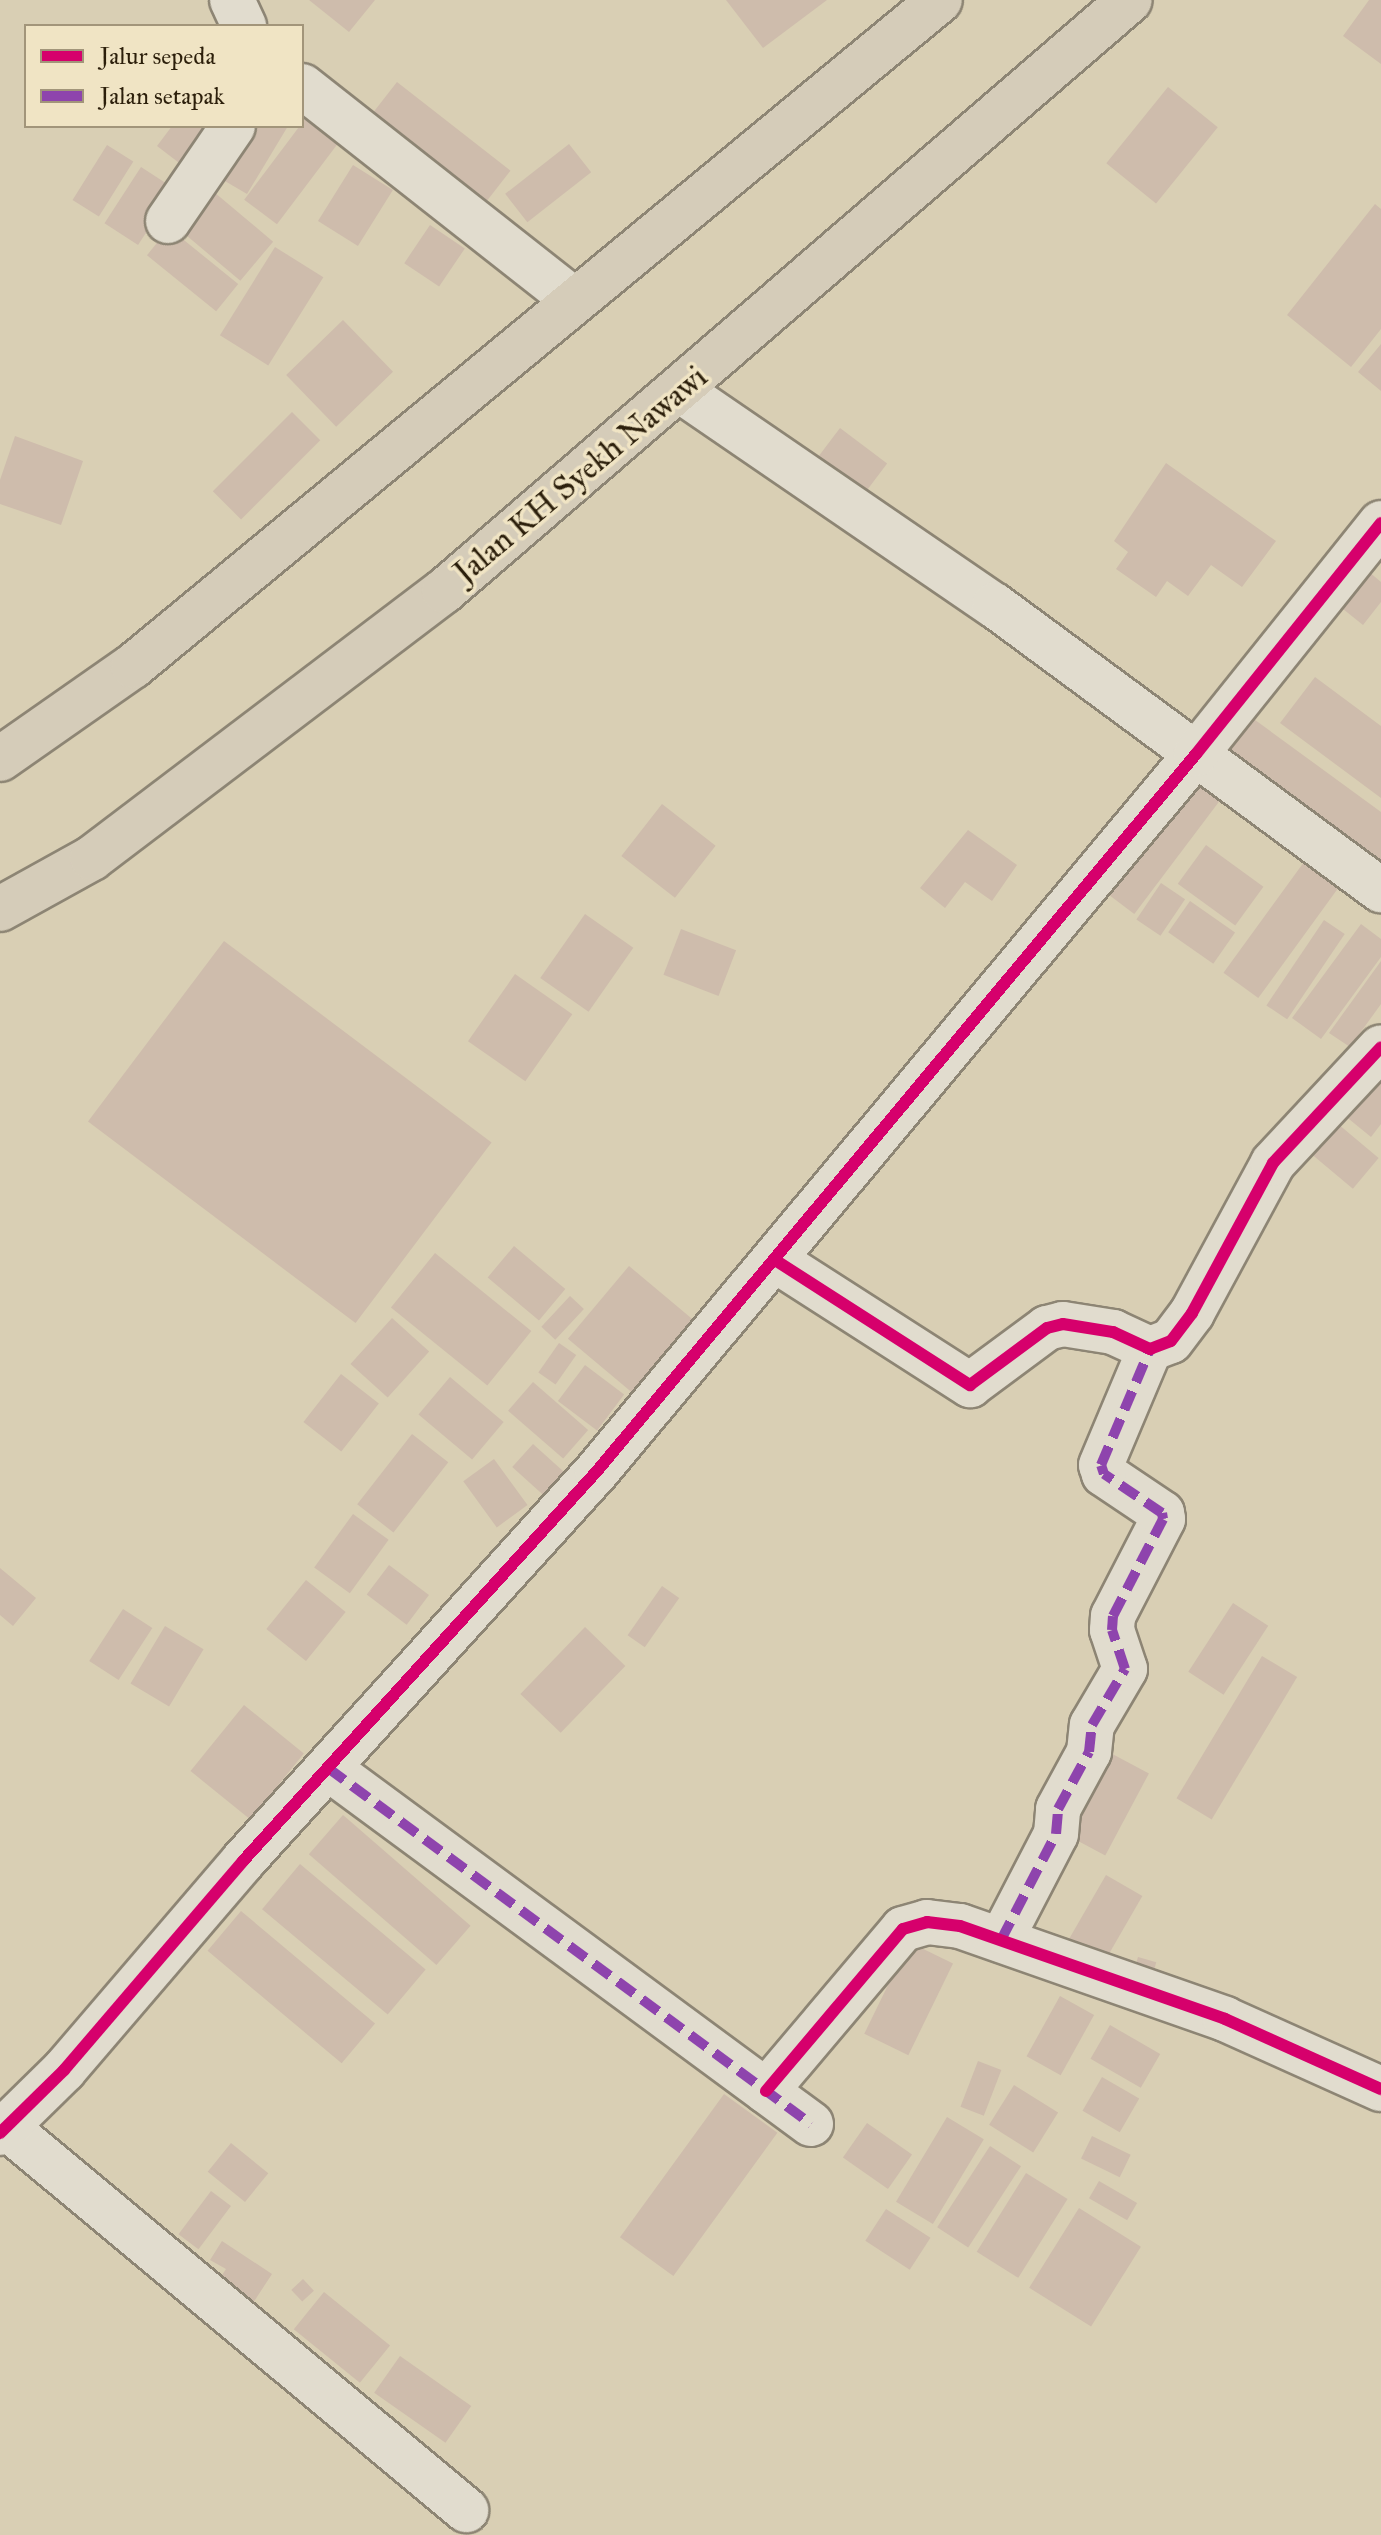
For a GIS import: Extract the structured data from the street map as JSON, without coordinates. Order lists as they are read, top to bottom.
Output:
{
  "streets": {
    "main road": ["Jalan KH Syekh Nawawi"]
  },
  "legend": ["Jalur sepeda", "Jalan setapak"]
}
